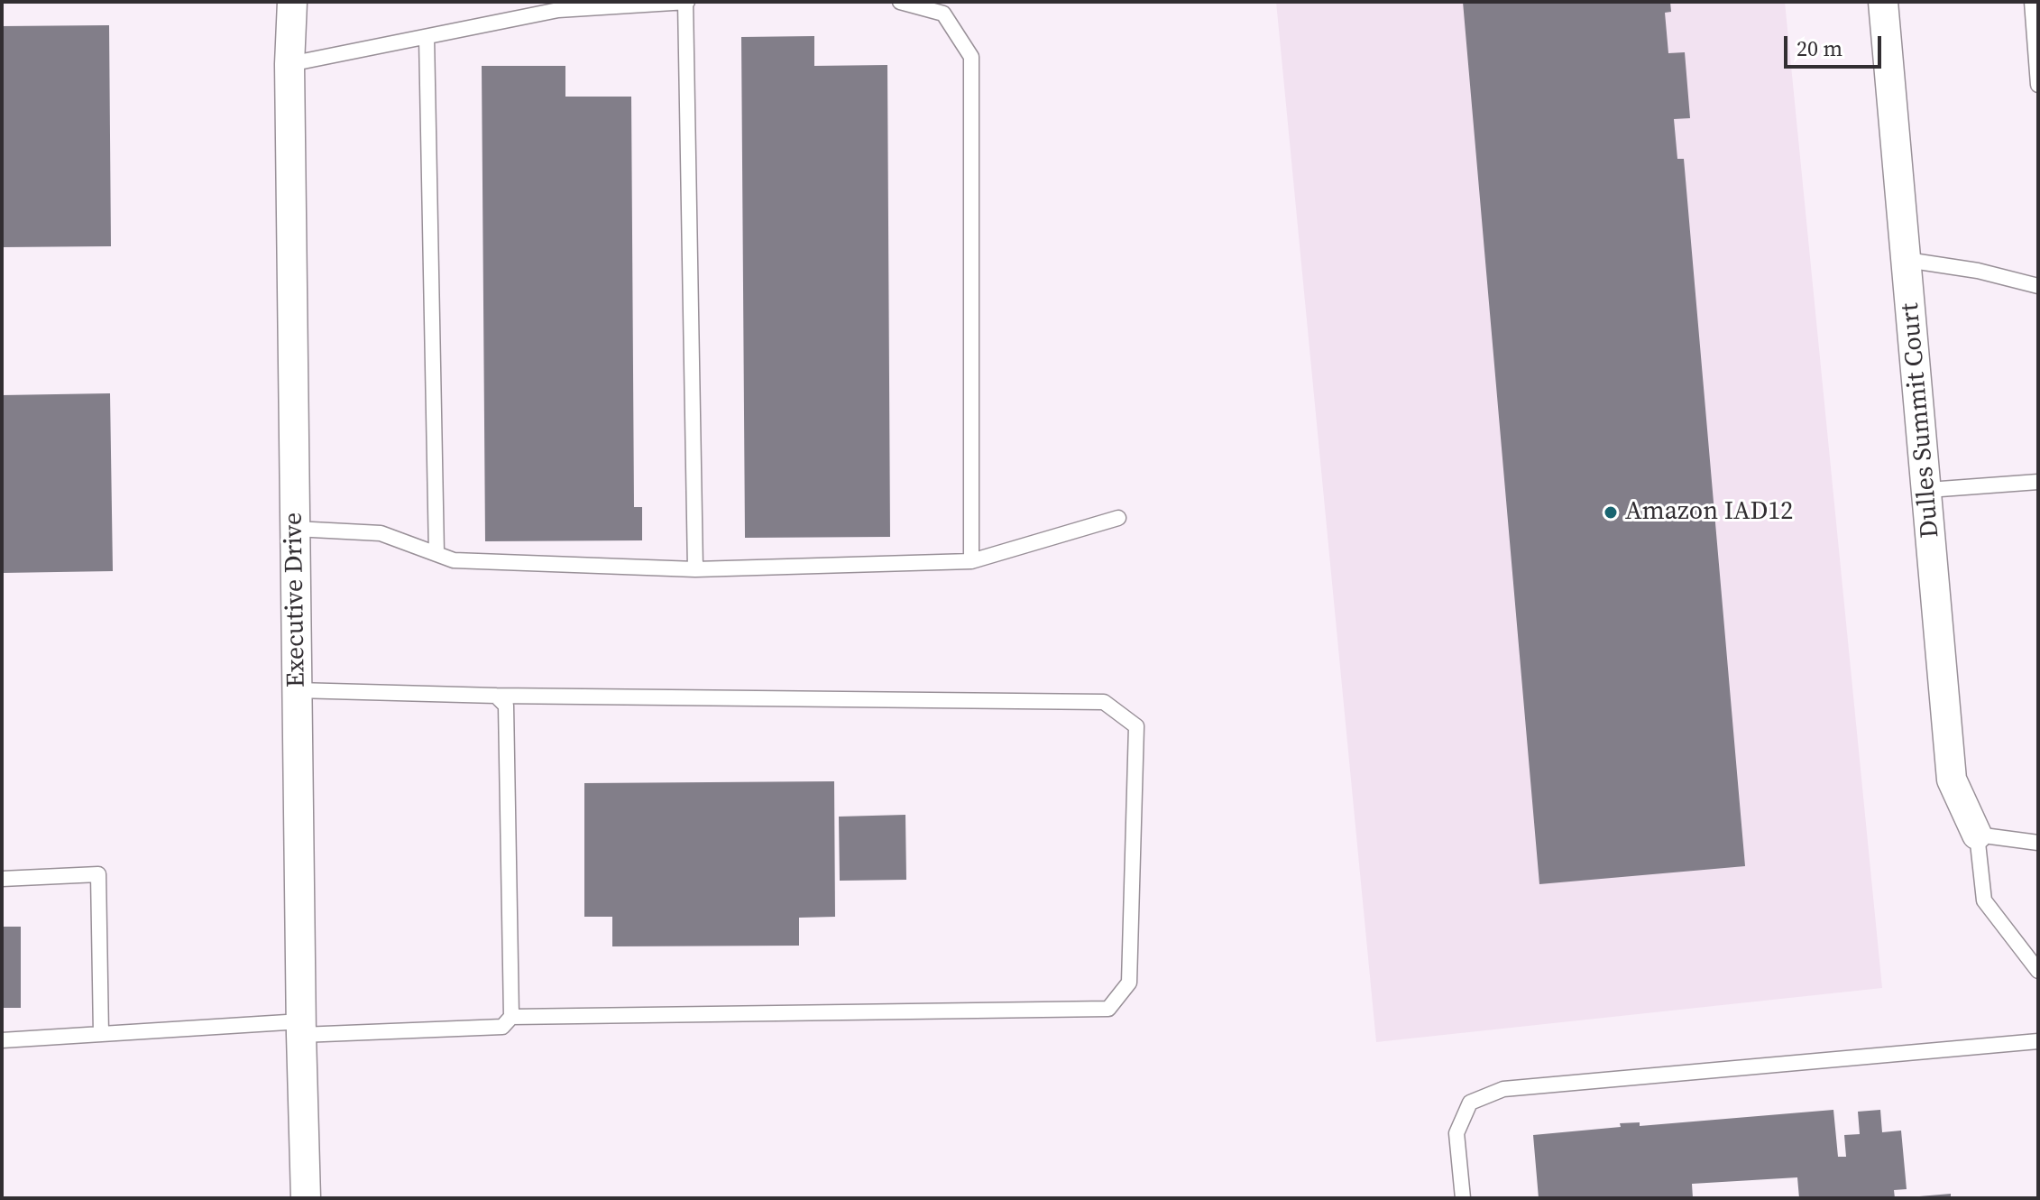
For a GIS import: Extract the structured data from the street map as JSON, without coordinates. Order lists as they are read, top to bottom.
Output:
{
  "streets": {
    "street": ["Dulles Summit Court", "Executive Drive"]
  },
  "places": ["Amazon IAD12"],
  "scale_bar": "20 m"
}
